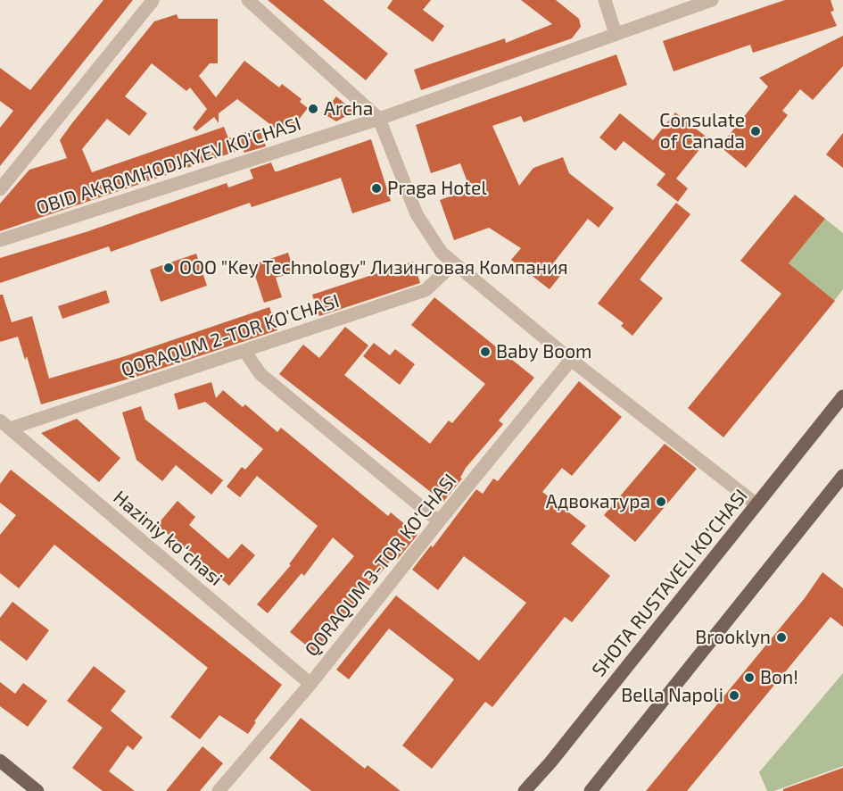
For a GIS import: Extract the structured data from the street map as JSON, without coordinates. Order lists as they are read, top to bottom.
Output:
{
  "streets": {
    "main road": ["SHOTA RUSTAVELI KO'CHASI"],
    "street": [
      "OBID AKROMHODJAYEV KO'CHASI",
      "QORAQUM 2-TOR KO'CHASI",
      "Haziniy koʻchasi",
      "QORAQUM 3-TOR KO'CHASI"
    ]
  },
  "crossings": [
    ["QORAQUM 2-TOR KO'CHASI", "Haziniy koʻchasi"],
    ["Haziniy koʻchasi", "QORAQUM 3-TOR KO'CHASI"]
  ],
  "places": [
    "Archa",
    "Consulate of Canada",
    "Praga Hotel",
    "OOO \"Key Technology\" Лизинговая Компания",
    "Baby Boom",
    "Адвокатура",
    "Brooklyn",
    "Bon!",
    "Bella Napoli"
  ]
}
